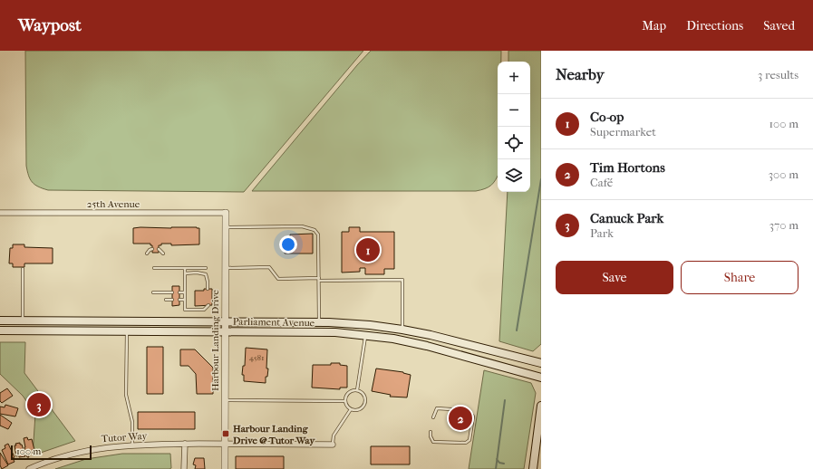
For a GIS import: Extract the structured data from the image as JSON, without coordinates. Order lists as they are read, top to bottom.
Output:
{
  "streets": {
    "main road": ["Parliament Avenue"],
    "street": ["25th Avenue", "Harbour Landing Drive", "Tutor Way"]
  },
  "crossings": [
    ["25th Avenue", "Harbour Landing Drive"],
    ["Parliament Avenue", "Harbour Landing Drive"],
    ["Harbour Landing Drive", "Tutor Way"]
  ],
  "places": {
    "transit": ["Harbour Landing Drive @ Tutor Way"]
  },
  "house_numbers": ["4581"],
  "scale_bar": "100 m",
  "page": {
    "header": "Waypost",
    "nav": ["Map", "Directions", "Saved"],
    "heading": ["Nearby", "3 results"],
    "map_buttons": ["+", "−"],
    "list": [
      {
        "mark": "1",
        "name": "Co-op",
        "note": "Supermarket",
        "value": "100 m"
      },
      {
        "mark": "2",
        "name": "Tim Hortons",
        "note": "Café",
        "value": "300 m"
      },
      {
        "mark": "3",
        "name": "Canuck Park",
        "note": "Park",
        "value": "370 m"
      }
    ],
    "pins": ["1", "3", "2"],
    "buttons": ["Save", "Share"],
    "scale": "100 m"
  }
}
